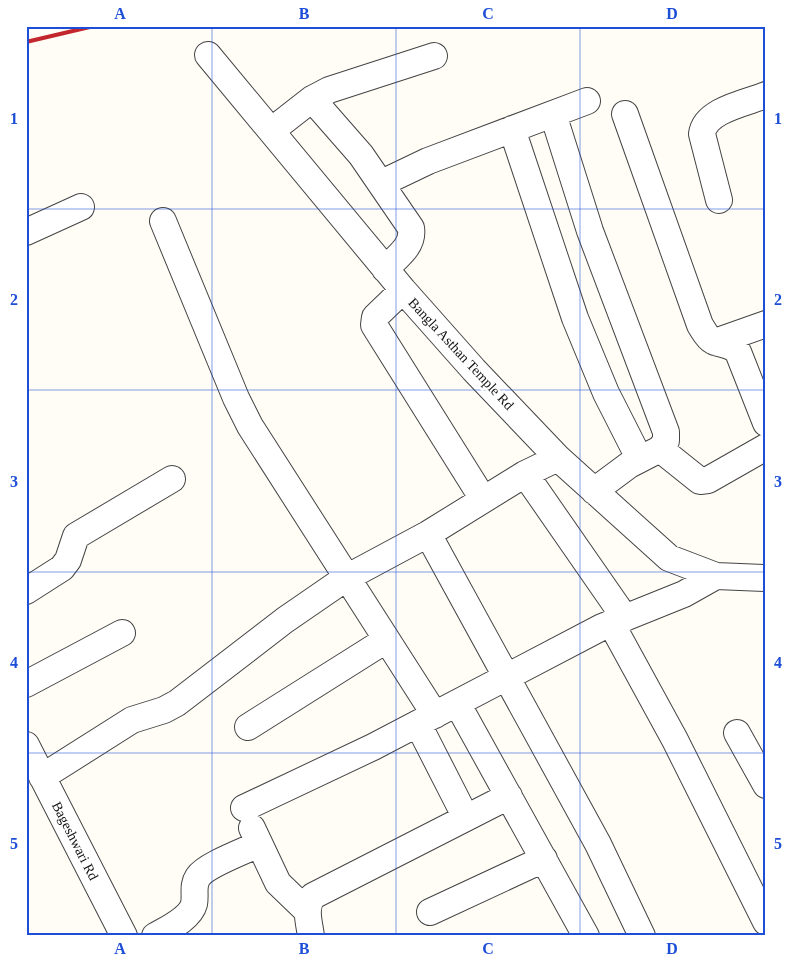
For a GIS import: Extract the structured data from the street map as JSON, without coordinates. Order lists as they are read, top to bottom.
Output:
{
  "streets": {
    "street": ["Bangla Asthan Temple Rd", "Bageshwari Rd"]
  },
  "grid": {
    "columns": [
      "A",
      "B",
      "C",
      "D"
    ],
    "rows": [
      "1",
      "2",
      "3",
      "4",
      "5"
    ]
  }
}
